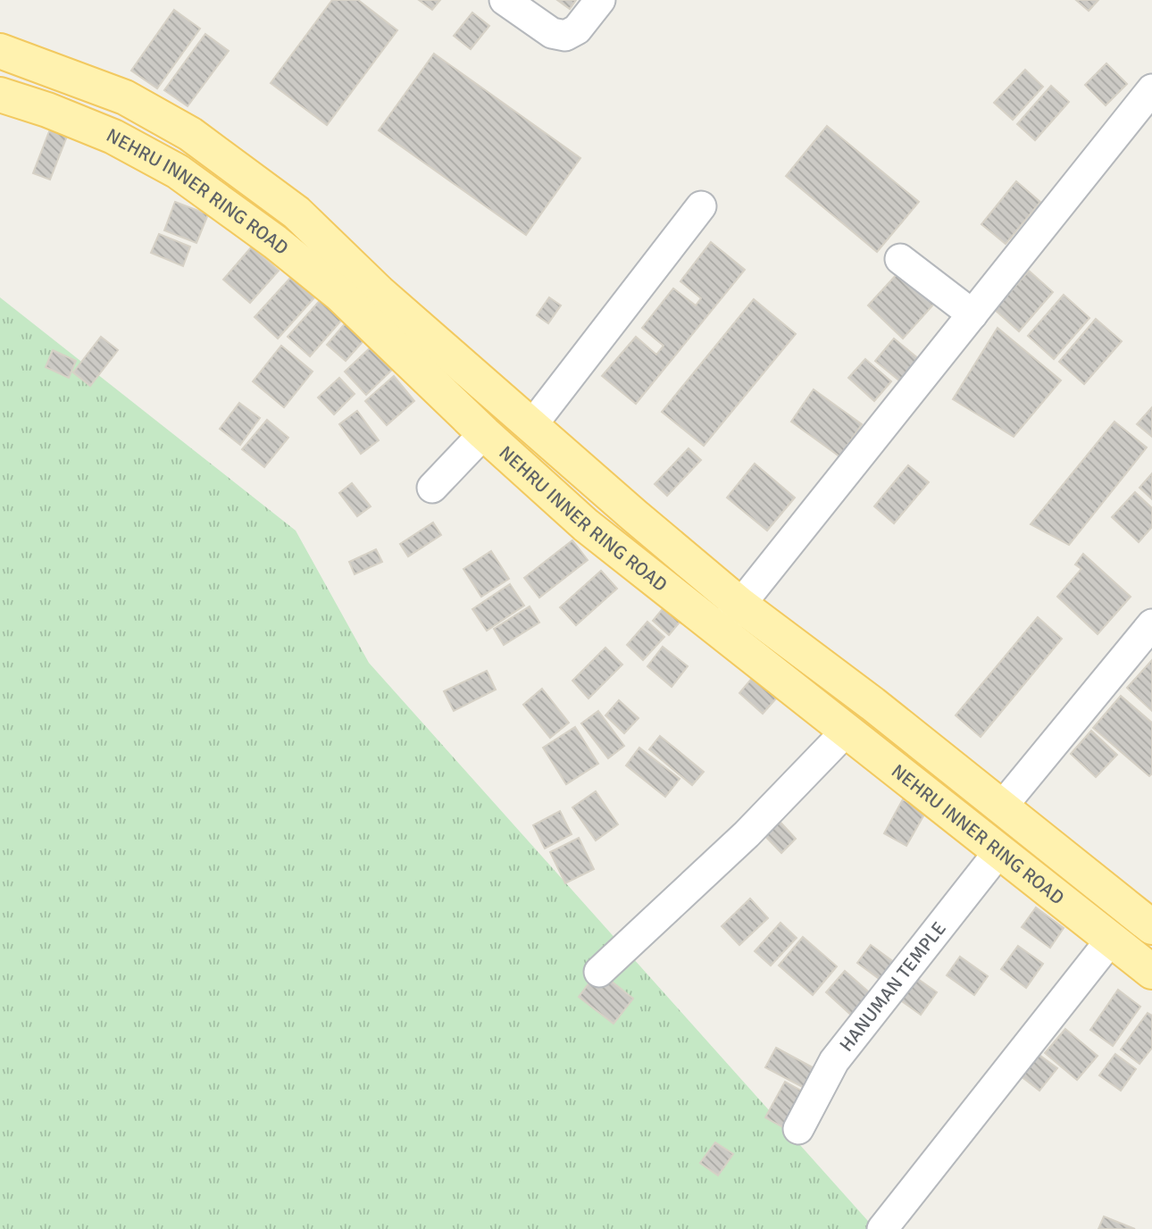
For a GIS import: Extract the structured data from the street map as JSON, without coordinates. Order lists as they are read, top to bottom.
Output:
{
  "streets": {
    "main road": ["NEHRU INNER RING ROAD"],
    "street": ["HANUMAN TEMPLE"]
  },
  "crossings": [
    ["NEHRU INNER RING ROAD", "HANUMAN TEMPLE"]
  ]
}
